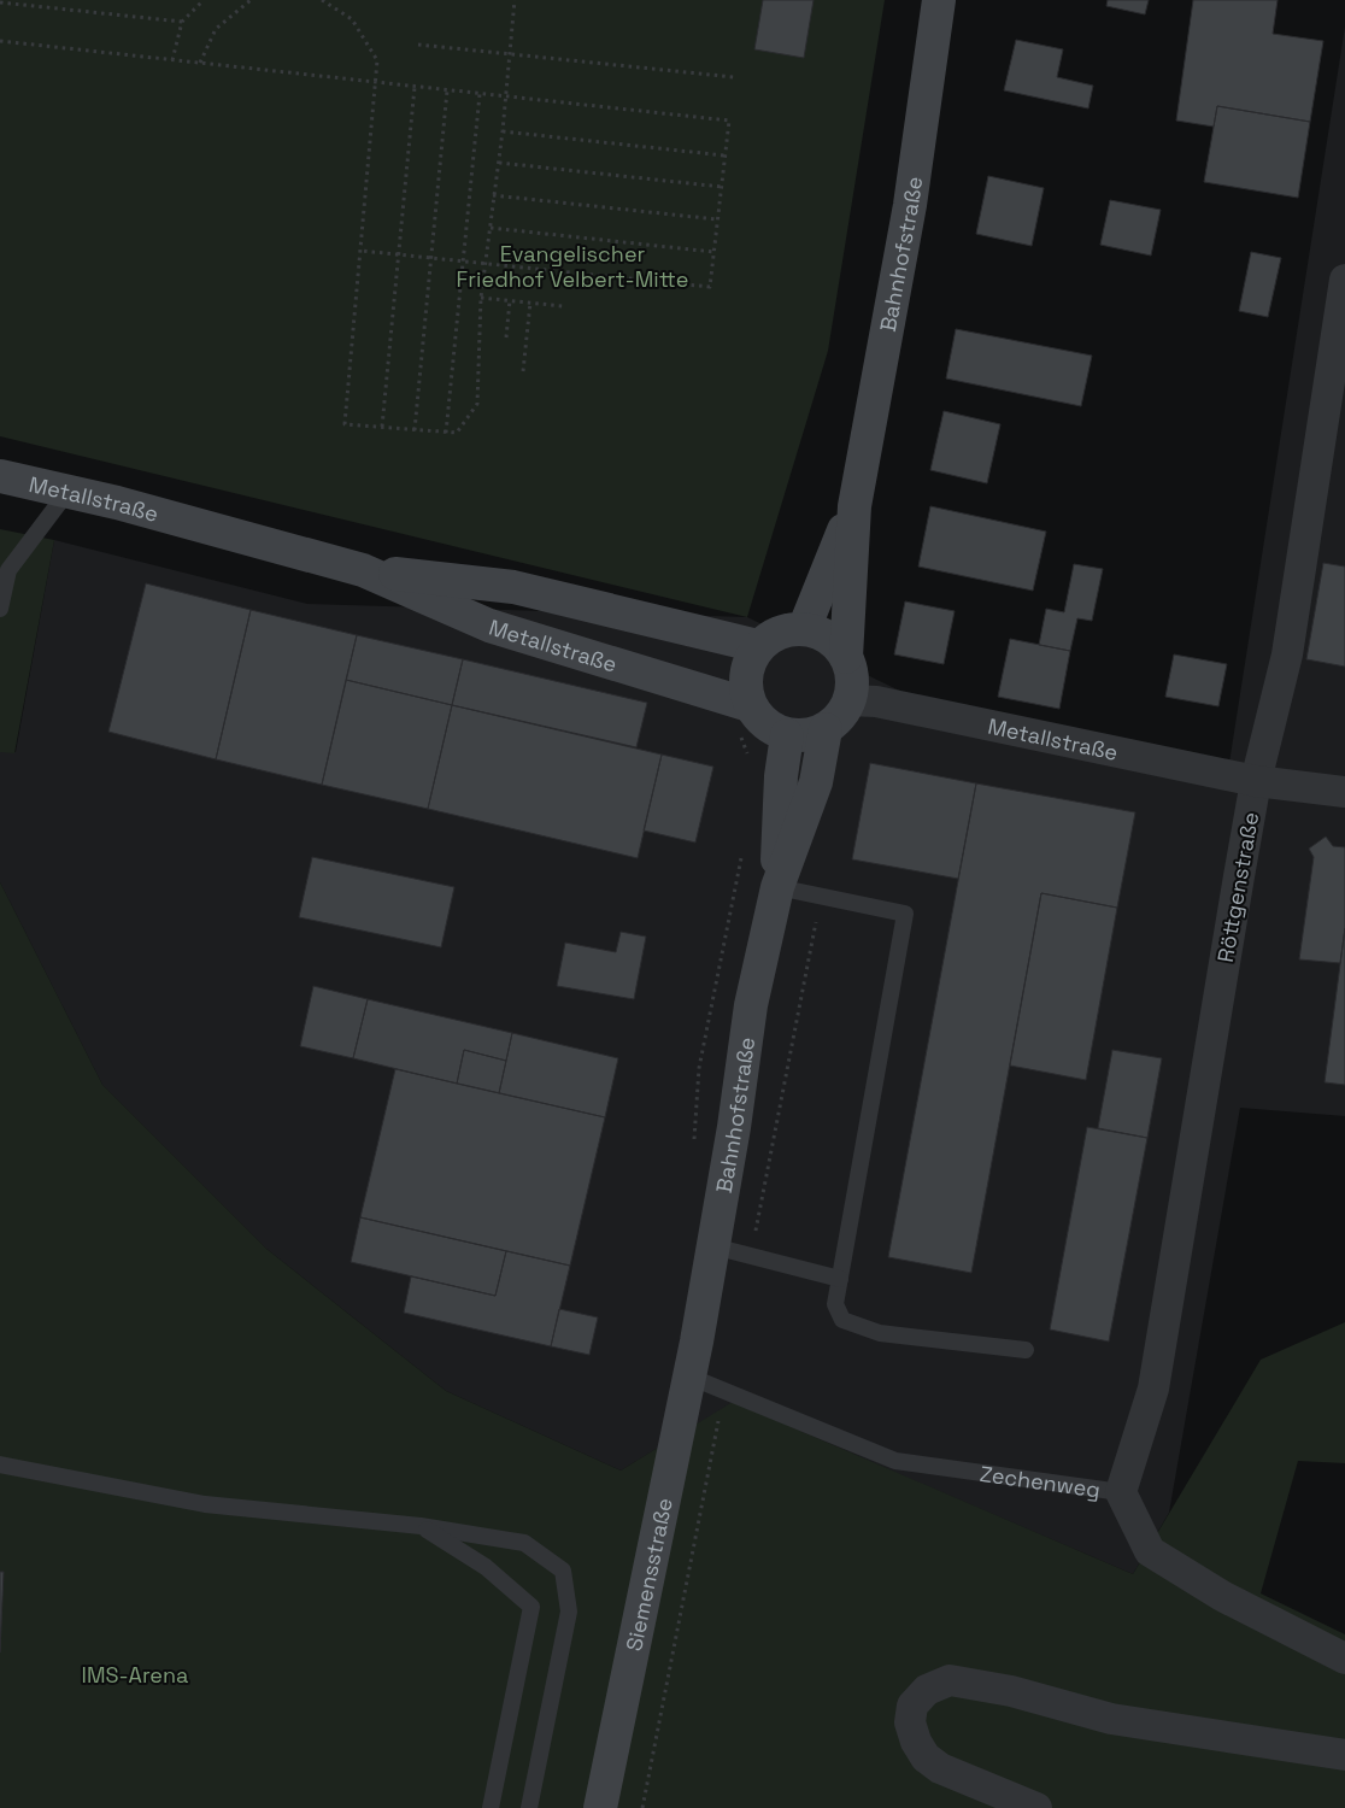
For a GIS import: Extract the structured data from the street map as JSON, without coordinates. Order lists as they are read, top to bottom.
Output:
{
  "streets": {
    "street": [
      "Bahnhofstraße",
      "Metallstraße",
      "Röttgenstraße",
      "Zechenweg",
      "Siemensstraße"
    ]
  },
  "crossings": [
    ["Bahnhofstraße", "Metallstraße"],
    ["Bahnhofstraße", "Siemensstraße"],
    ["Metallstraße", "Röttgenstraße"],
    ["Röttgenstraße", "Zechenweg"],
    ["Zechenweg", "Siemensstraße"]
  ],
  "parks": ["Evangelischer Friedhof Velbert-Mitte", "IMS-Arena"]
}
